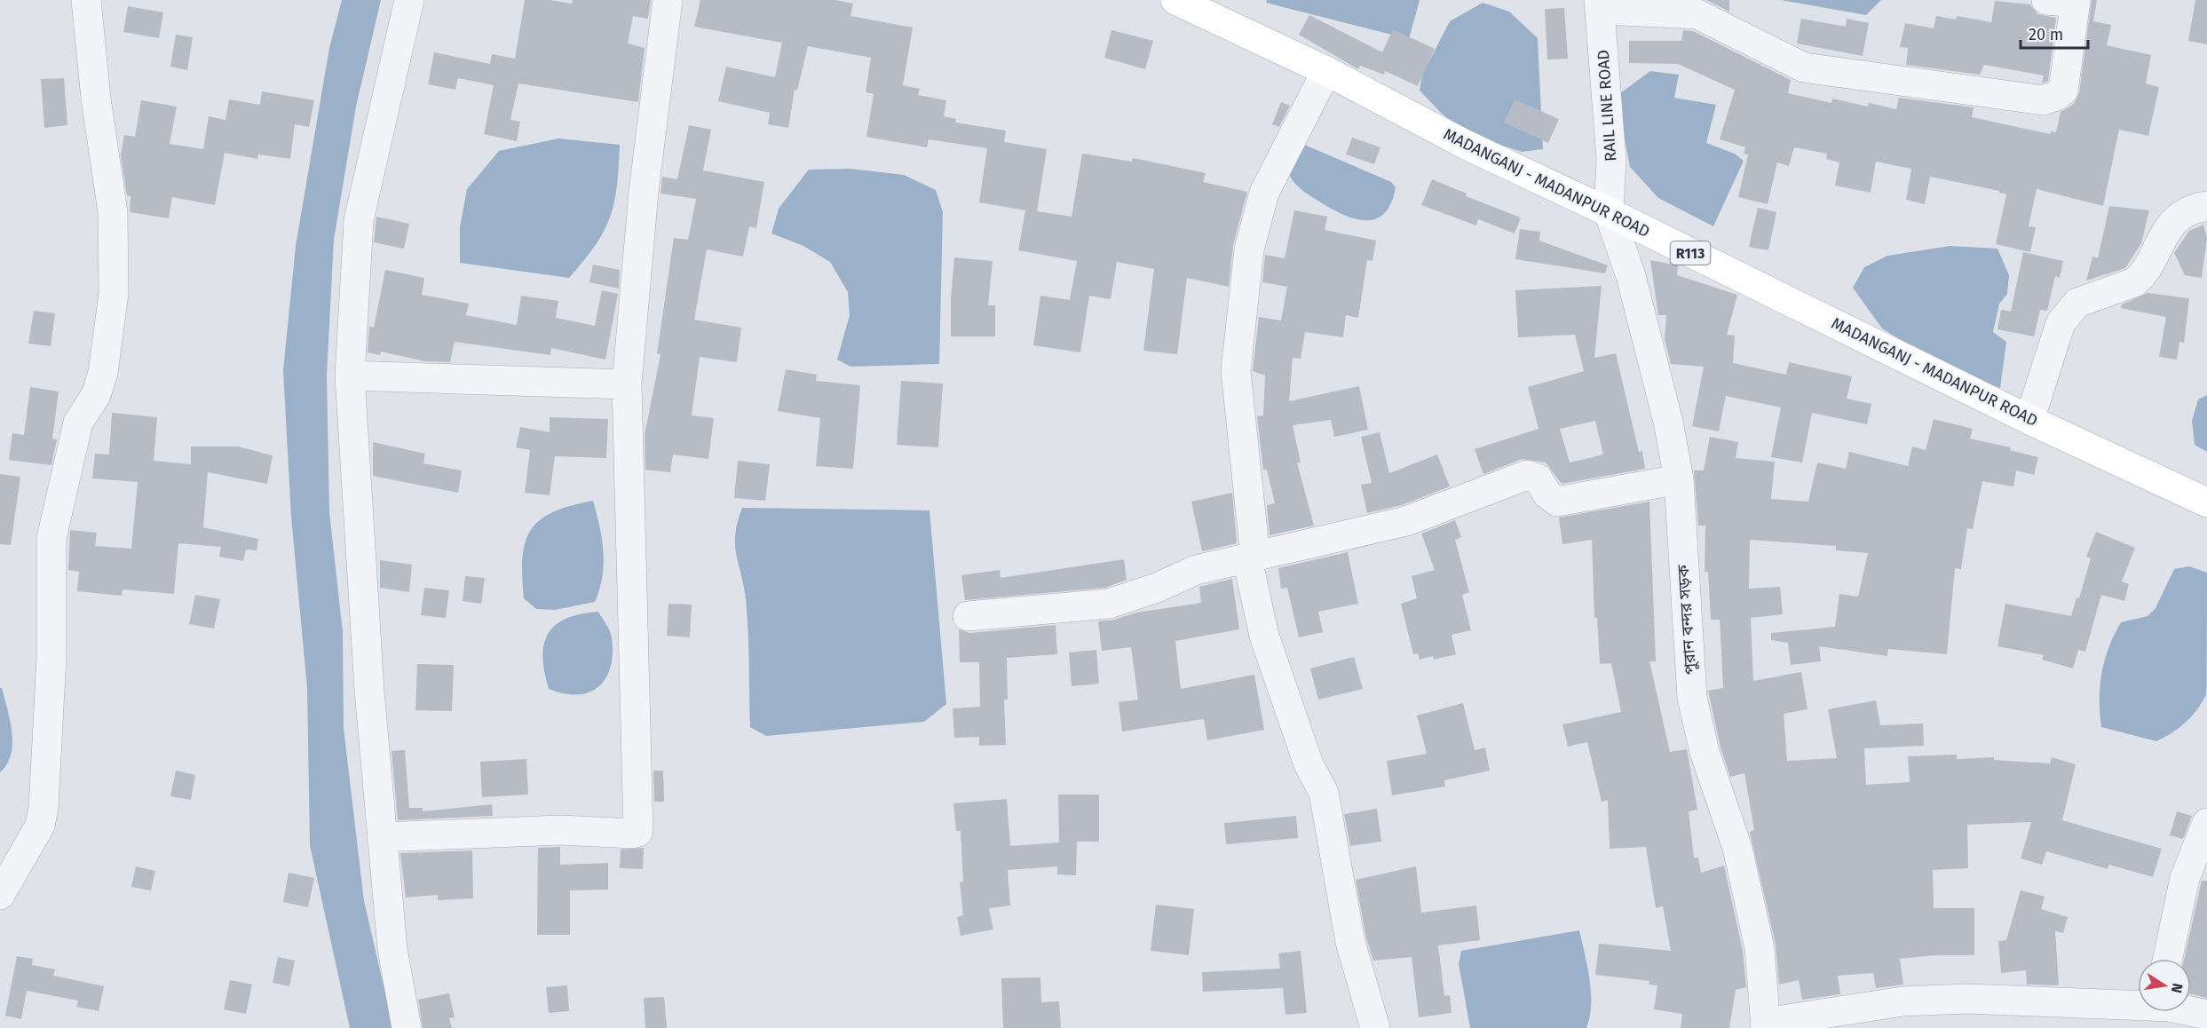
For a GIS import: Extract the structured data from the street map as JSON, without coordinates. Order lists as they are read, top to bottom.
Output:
{
  "streets": {
    "main road": ["MADANGANJ - MADANPUR ROAD", "R113"],
    "street": ["RAIL LINE ROAD", "পুরান বন্দর সড়ক"]
  },
  "crossings": [
    ["RAIL LINE ROAD", "MADANGANJ - MADANPUR ROAD"],
    ["RAIL LINE ROAD", "পুরান বন্দর সড়ক"],
    ["MADANGANJ - MADANPUR ROAD", "পুরান বন্দর সড়ক"]
  ],
  "scale_bar": "20 m",
  "north": "right"
}
